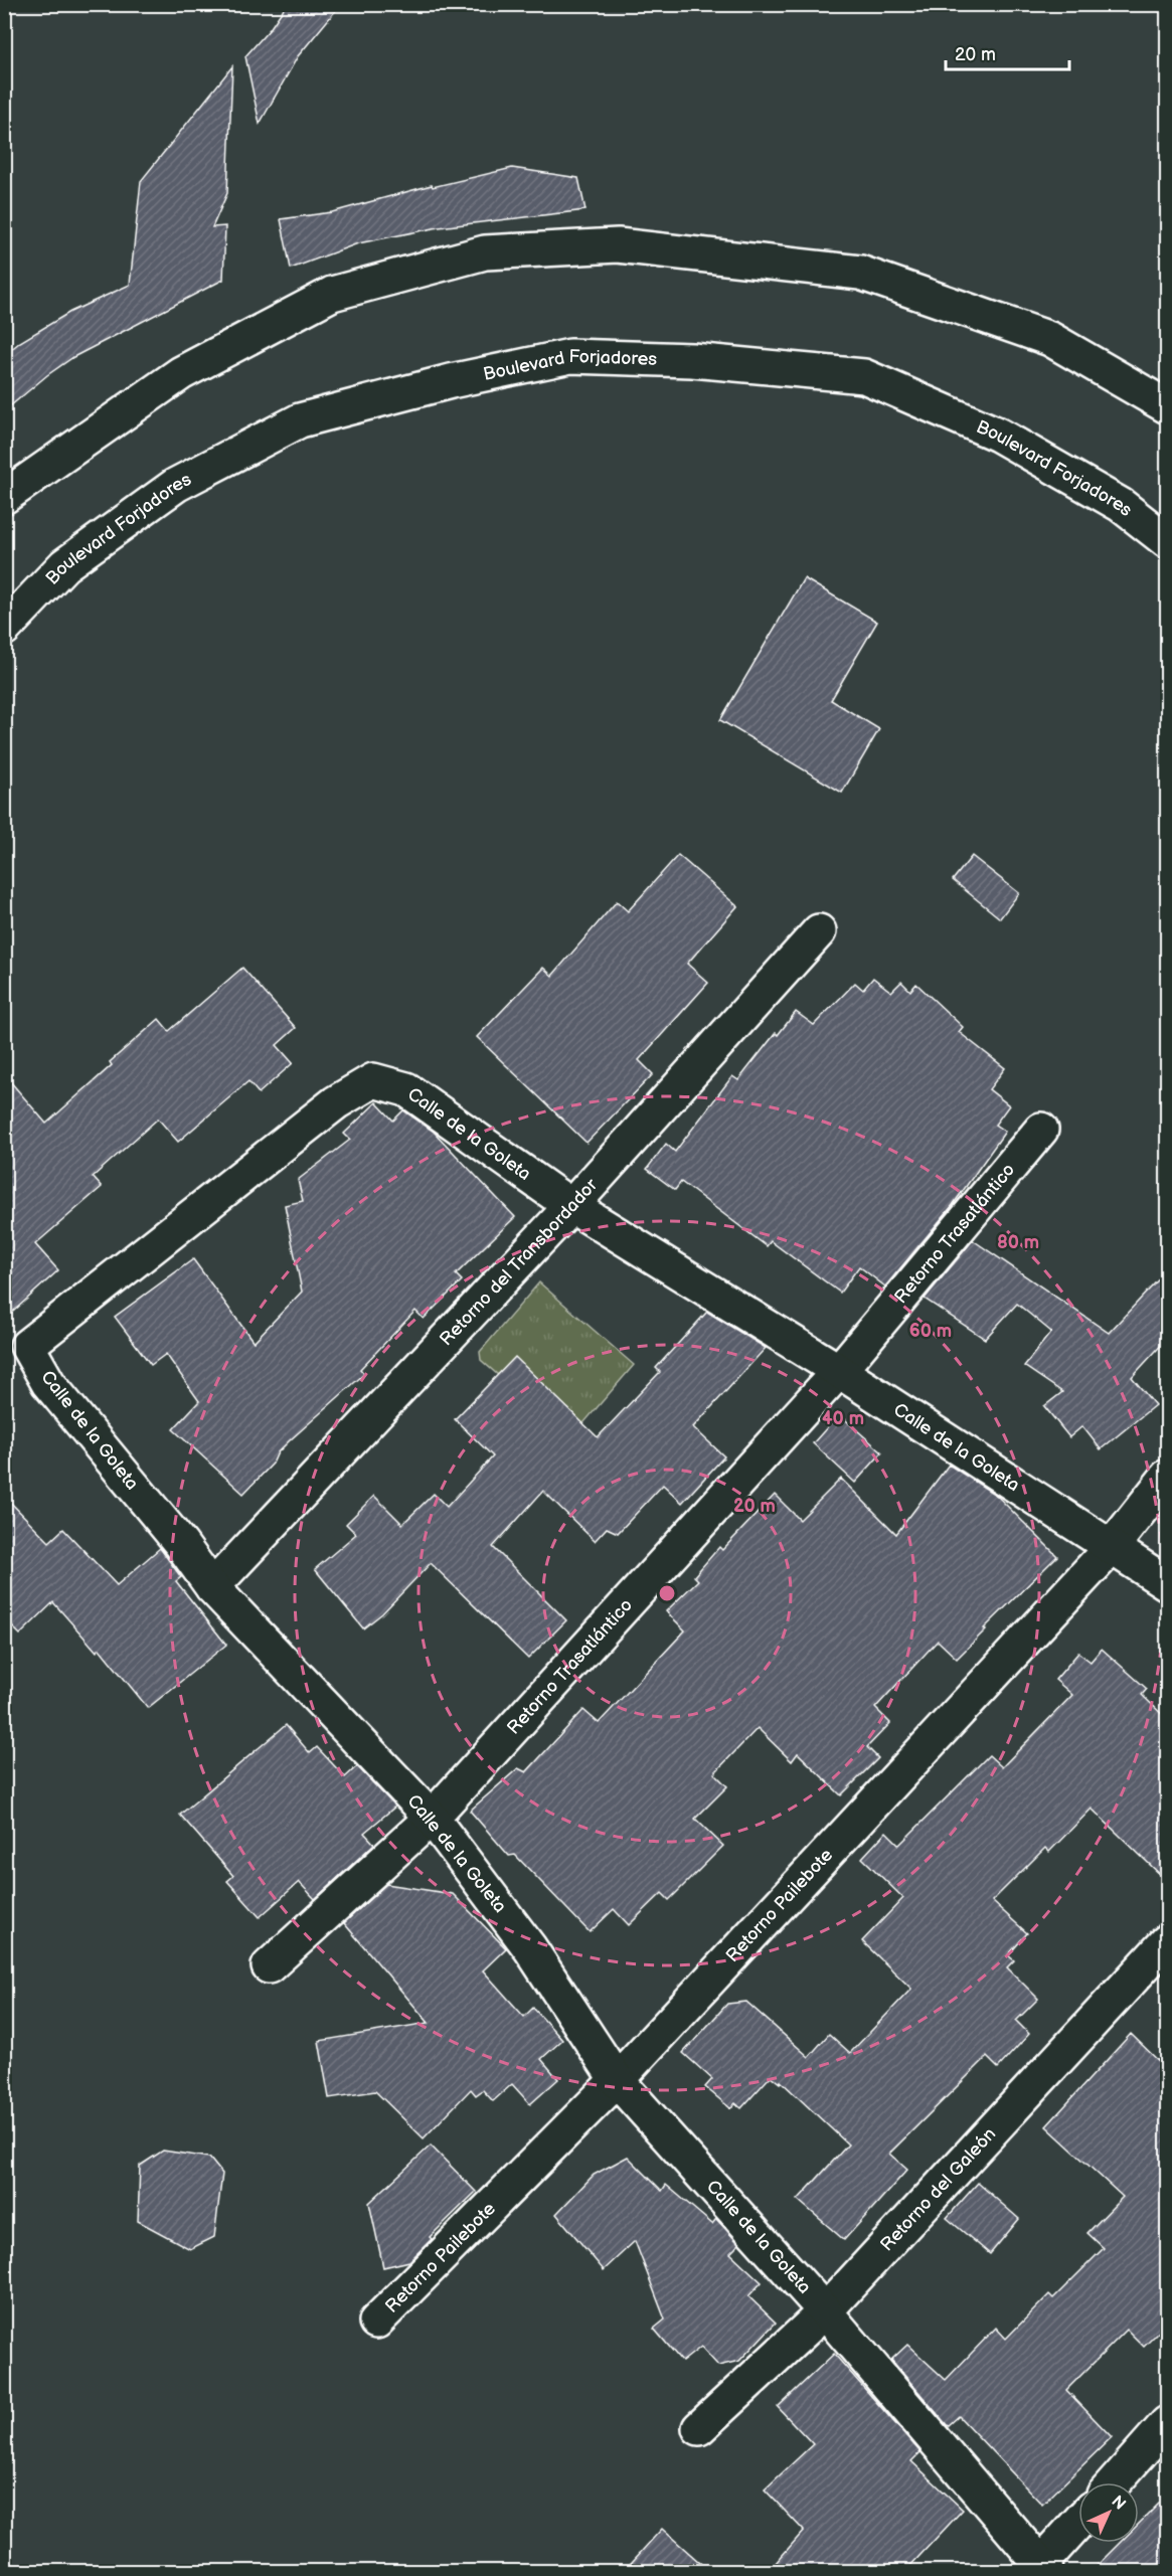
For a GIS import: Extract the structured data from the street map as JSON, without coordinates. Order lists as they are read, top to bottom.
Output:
{
  "streets": {
    "street": [
      "Boulevard Forjadores",
      "Calle de la Goleta",
      "Retorno Trasatlántico",
      "Retorno del Transbordador",
      "Retorno Pailebote",
      "Retorno del Galeón"
    ]
  },
  "crossings": [
    ["Calle de la Goleta", "Retorno Trasatlántico"],
    ["Calle de la Goleta", "Retorno del Transbordador"],
    ["Calle de la Goleta", "Retorno Pailebote"],
    ["Calle de la Goleta", "Retorno del Galeón"]
  ],
  "scale_bar": "20 m",
  "north": "top right",
  "rings": [
    "80 m",
    "60 m",
    "40 m",
    "20 m"
  ]
}
